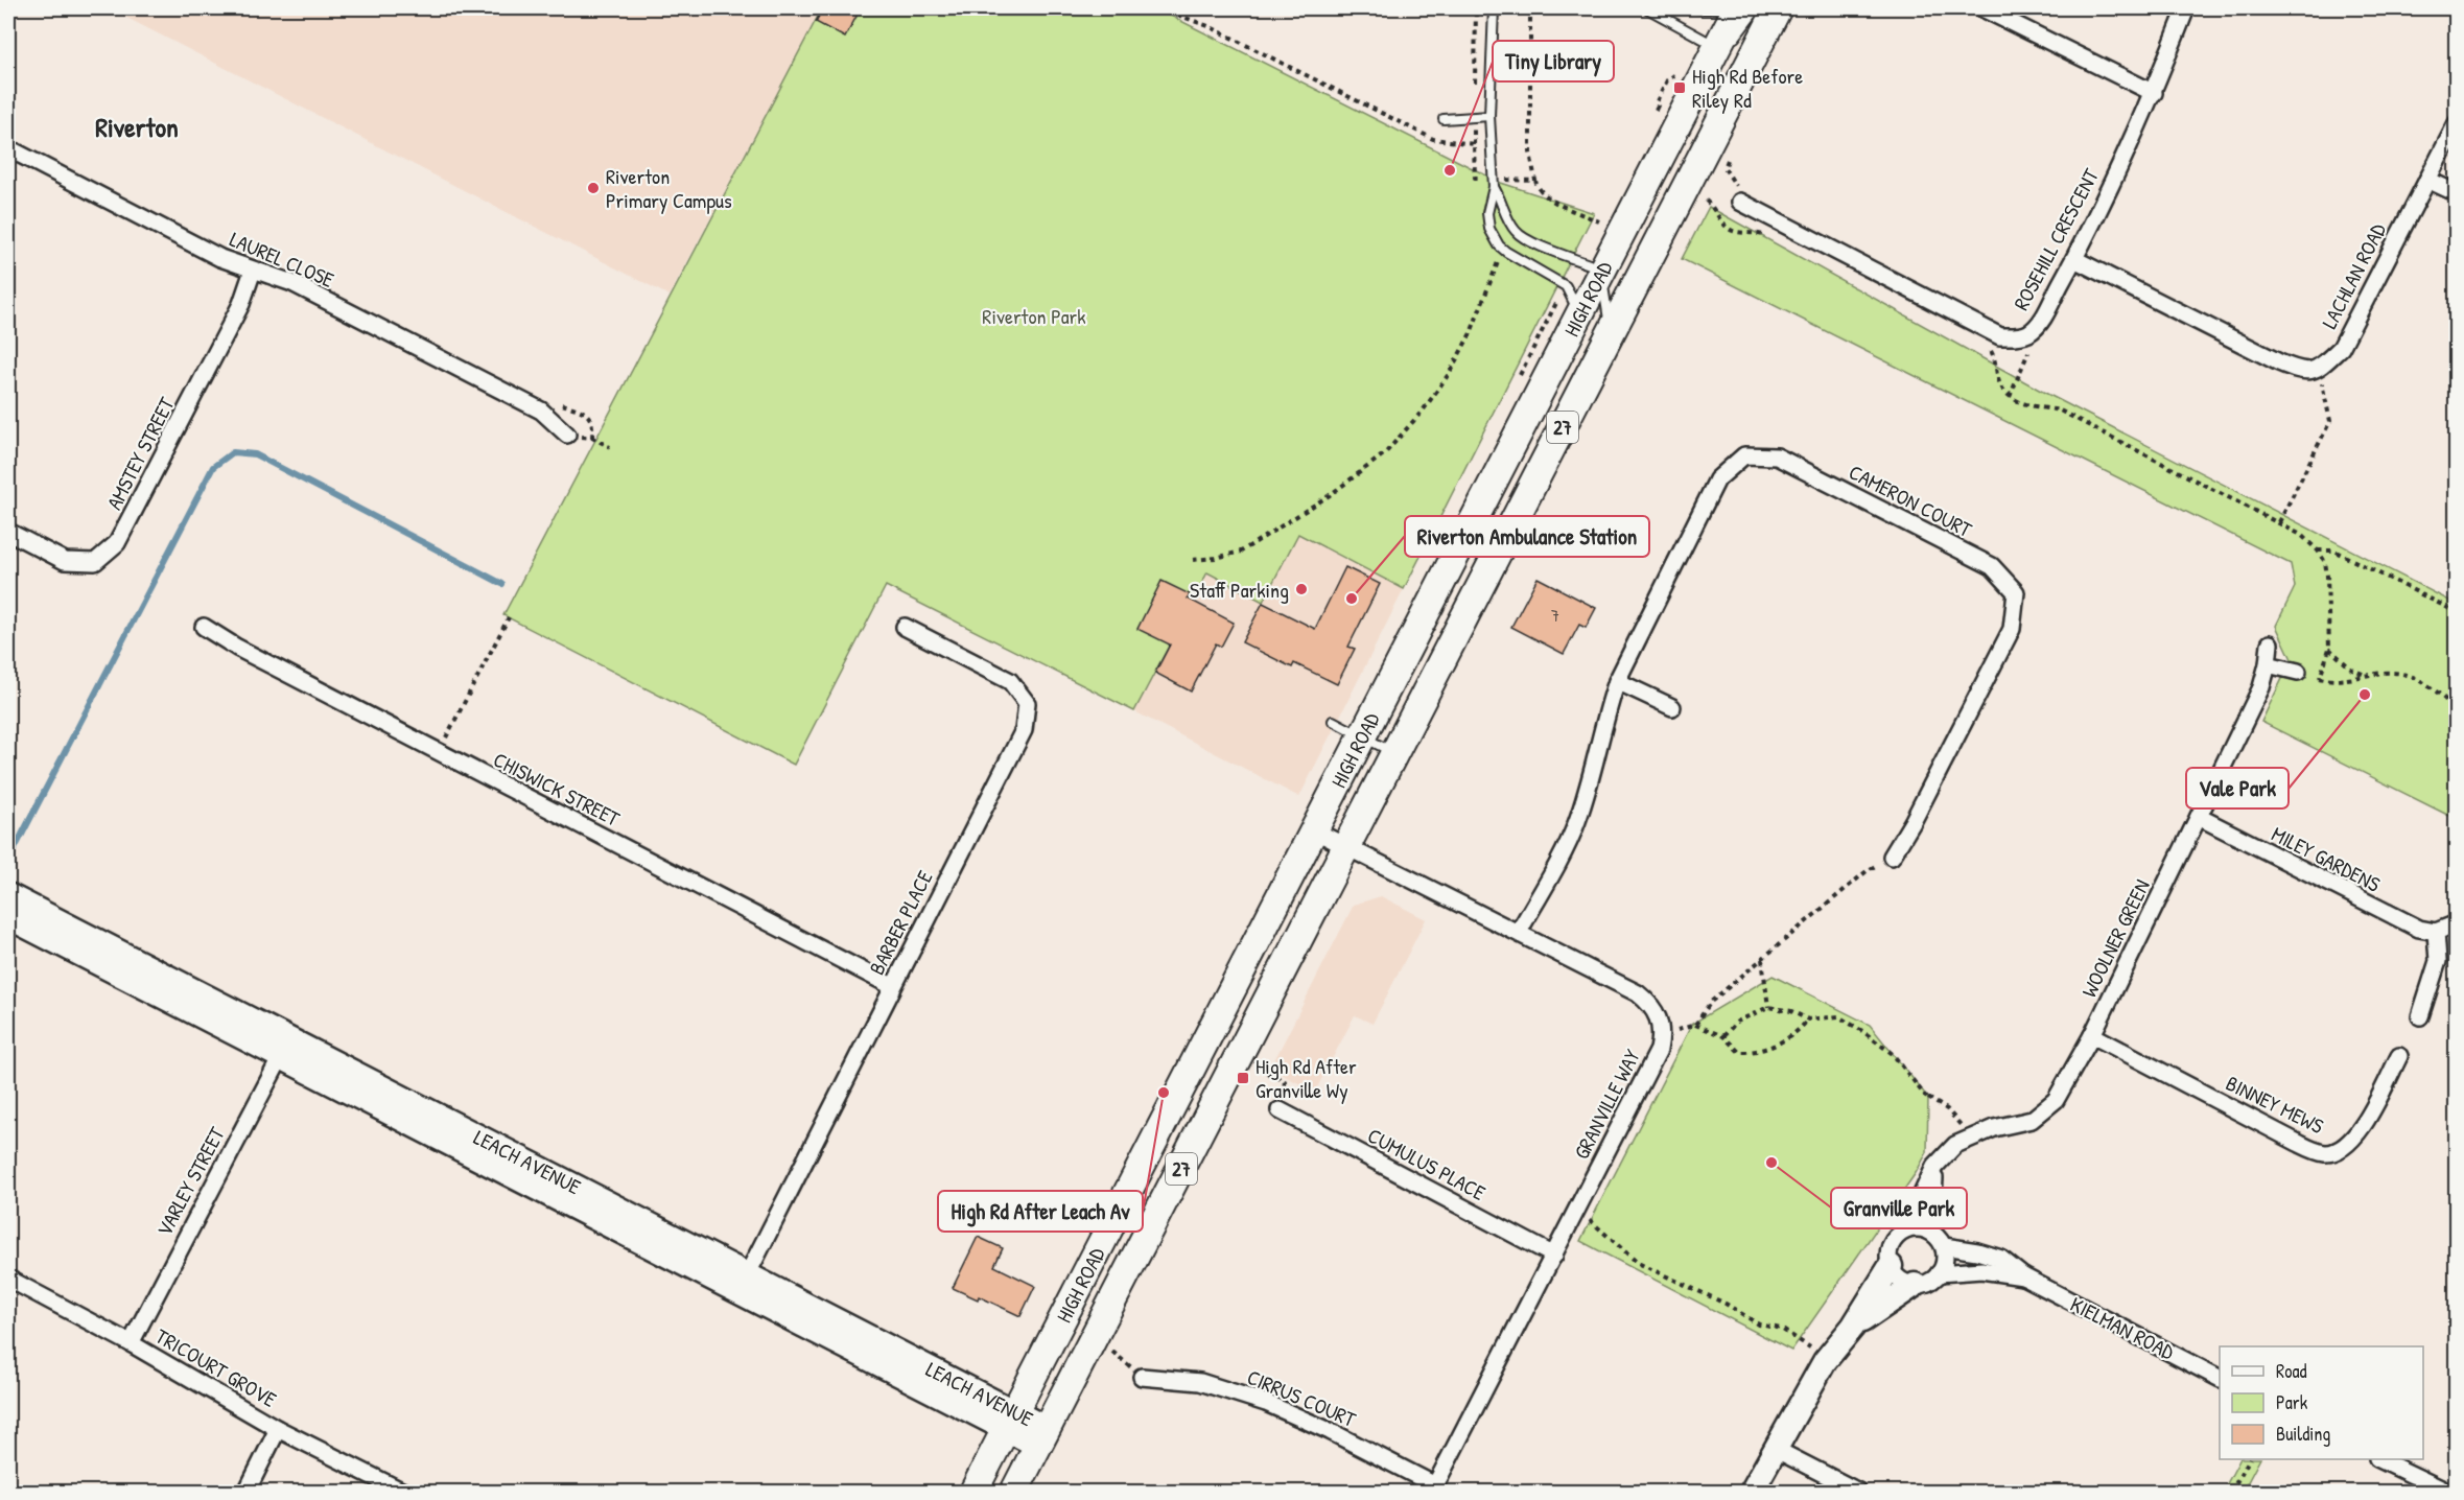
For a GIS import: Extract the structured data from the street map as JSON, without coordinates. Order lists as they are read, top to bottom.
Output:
{
  "streets": {
    "main road": ["HIGH ROAD", "27"],
    "street": [
      "ROSEHILL CRESCENT",
      "LAUREL CLOSE",
      "LACHLAN ROAD",
      "AMSTEY STREET",
      "CAMERON COURT",
      "CHISWICK STREET",
      "MILEY GARDENS",
      "BARBER PLACE",
      "WOOLNER GREEN",
      "GRANVILLE WAY",
      "BINNEY MEWS",
      "LEACH AVENUE",
      "CUMULUS PLACE",
      "VARLEY STREET",
      "KIELMAN ROAD",
      "TRICOURT GROVE",
      "CIRRUS COURT"
    ]
  },
  "crossings": [
    ["LAUREL CLOSE", "AMSTEY STREET"],
    ["HIGH ROAD", "LEACH AVENUE"],
    ["CHISWICK STREET", "BARBER PLACE"],
    ["MILEY GARDENS", "WOOLNER GREEN"],
    ["BARBER PLACE", "LEACH AVENUE"],
    ["WOOLNER GREEN", "BINNEY MEWS"],
    ["WOOLNER GREEN", "KIELMAN ROAD"],
    ["GRANVILLE WAY", "CUMULUS PLACE"],
    ["GRANVILLE WAY", "CIRRUS COURT"],
    ["LEACH AVENUE", "VARLEY STREET"],
    ["VARLEY STREET", "TRICOURT GROVE"]
  ],
  "districts": ["Riverton"],
  "parks": ["Riverton Park"],
  "places": {
    "transit": ["High Rd Before Riley Rd", "High Rd After Granville Wy"],
    "other": [
      "Tiny Library",
      "Riverton Primary Campus",
      "Staff Parking",
      "Riverton Ambulance Station",
      "Vale Park",
      "High Rd After Leach Av",
      "Granville Park"
    ]
  },
  "house_numbers": ["7"],
  "legend": ["Road", "Park", "Building"]
}
